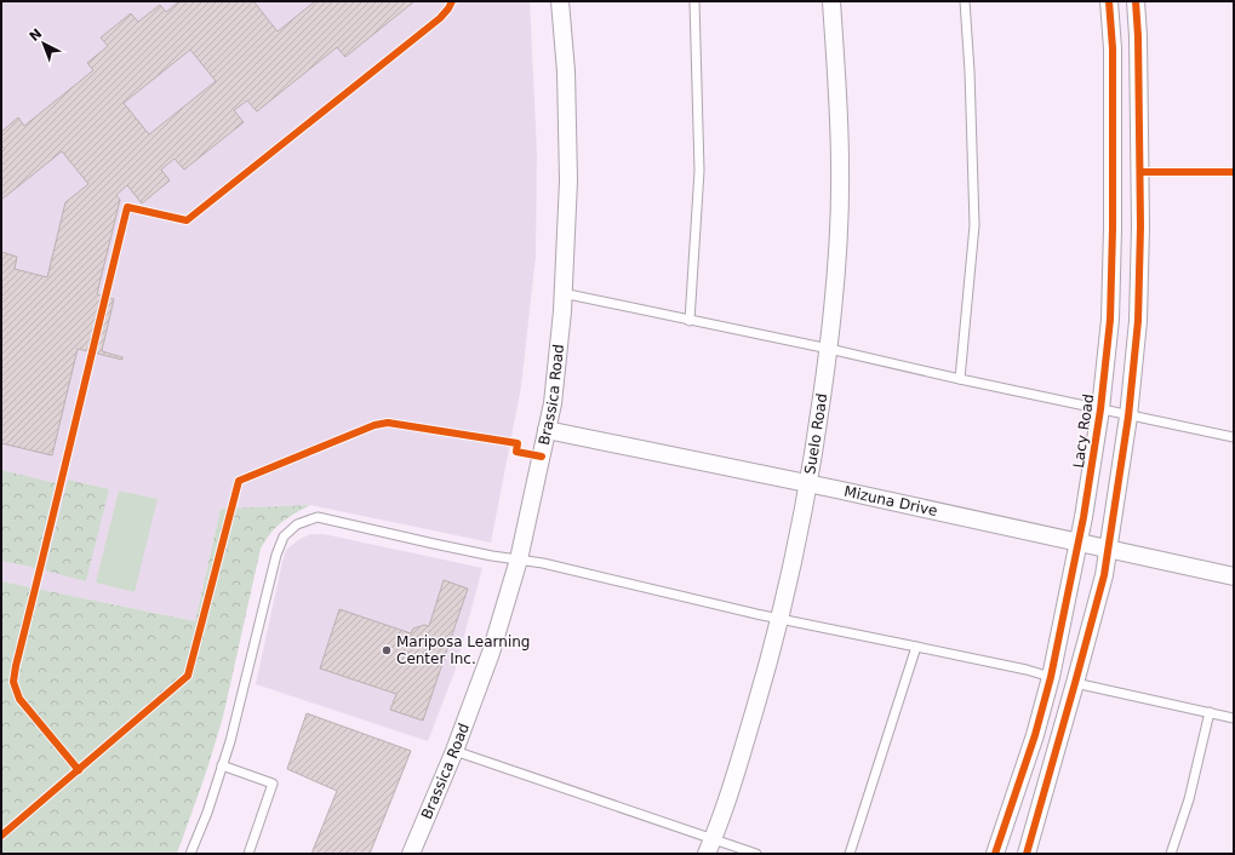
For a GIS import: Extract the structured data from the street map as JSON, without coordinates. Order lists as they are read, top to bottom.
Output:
{
  "streets": {
    "street": [
      "Brassica Road",
      "Lacy Road",
      "Suelo Road",
      "Mizuna Drive"
    ]
  },
  "crossings": [
    ["Brassica Road", "Mizuna Drive"],
    ["Lacy Road", "Mizuna Drive"],
    ["Suelo Road", "Mizuna Drive"]
  ],
  "places": ["Mariposa Learning Center Inc."],
  "north": "top left"
}
